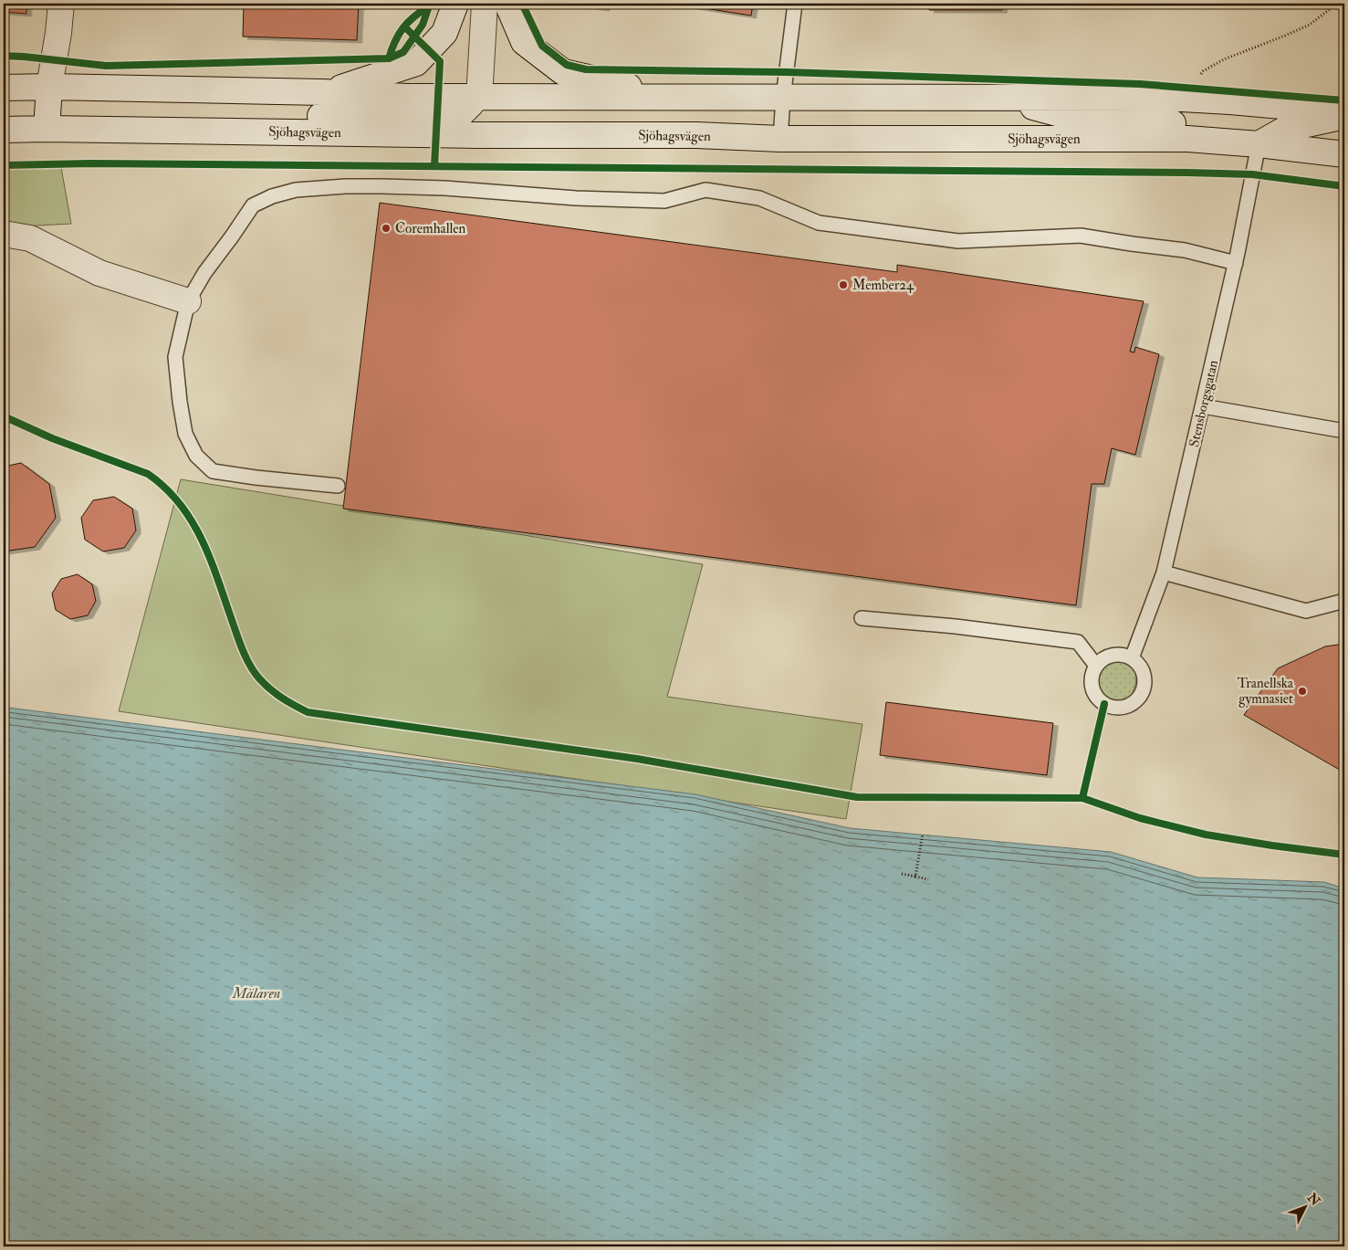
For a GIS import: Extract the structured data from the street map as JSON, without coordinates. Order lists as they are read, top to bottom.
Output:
{
  "streets": {
    "main road": ["Sjöhagsvägen"],
    "lane": ["Stensborgsgatan"]
  },
  "crossings": [
    ["Sjöhagsvägen", "Stensborgsgatan"]
  ],
  "water": ["Mälaren"],
  "places": ["Coremhallen", "Member24", "Tranellska gymnasiet"],
  "north": "top right"
}
